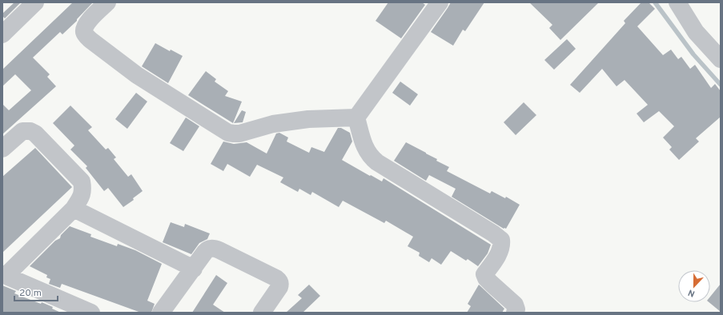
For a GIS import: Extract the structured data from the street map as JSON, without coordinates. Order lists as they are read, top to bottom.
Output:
{
  "scale_bar": "20 m",
  "north": "bottom"
}
